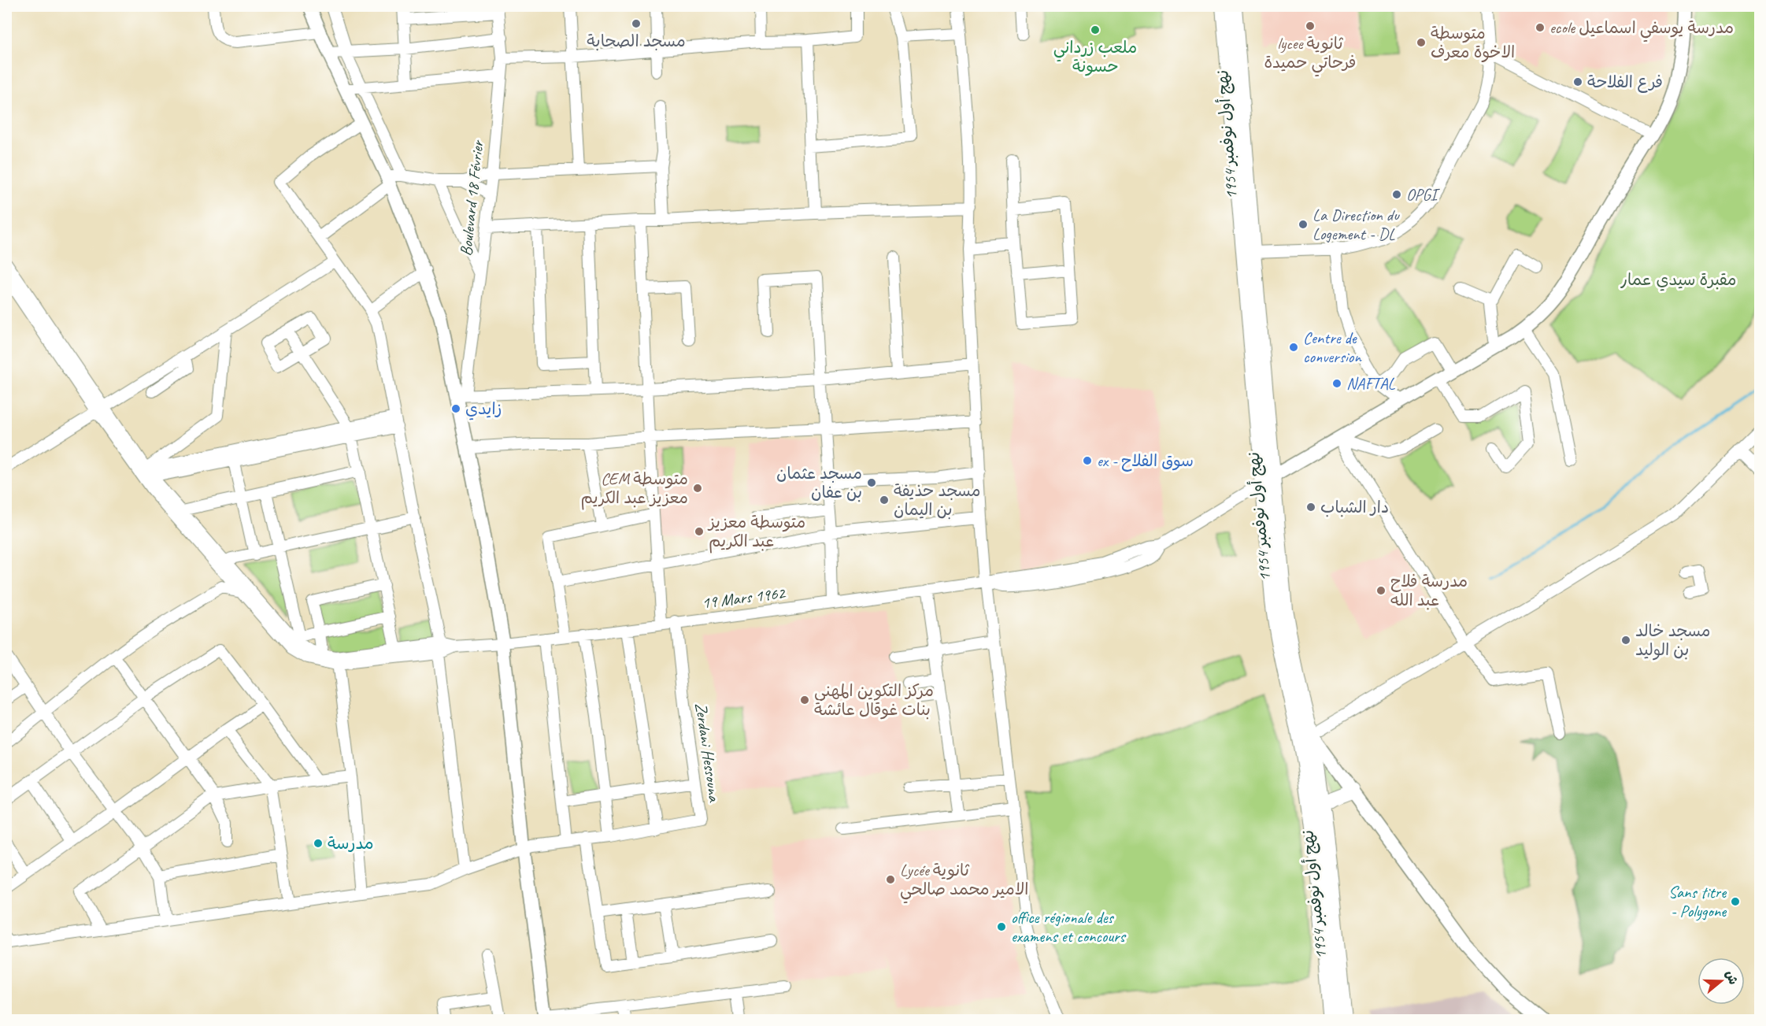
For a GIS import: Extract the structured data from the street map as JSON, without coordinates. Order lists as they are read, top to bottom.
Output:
{
  "streets": {
    "highway": ["نهج أول نوفمبر 1954"],
    "street": ["Boulevard 18 Février", "19 Mars 1962", "Zerdani Hessouna"]
  },
  "crossings": [
    ["نهج أول نوفمبر 1954", "19 Mars 1962"],
    ["19 Mars 1962", "Zerdani Hessouna"]
  ],
  "parks": ["مقبرة سيدي عمار"],
  "places": [
    "مسجد الصحابة",
    "lycee ثانوية فرحاتي حميدة",
    "ecole مدرسة يوسفي اسماعيل",
    "ملعب زرداني حسونة",
    "متوسطة الاخوة معرف",
    "فرع الفلاحة",
    "OPGI",
    "La Direction du Logement - DL",
    "Centre de conversion",
    "NAFTAL",
    "زايدي",
    "ex - سوق الفلاح",
    "مسجد عثمان بن عفان",
    "CEM متوسطة معزيز عبد الكريم",
    "مسجد حذيفة بن اليمان",
    "دار الشباب",
    "متوسطة معزيز عبد الكريم",
    "مدرسة فلاح عبد الله",
    "مسجد خالد بن الوليد",
    "مركز التكوين المهني بنات غوقال عائشة",
    "مدرسة",
    "Lycée ثانوية الامير محمد صالحي",
    "Sans titre - Polygone",
    "office régionale des examens et concours"
  ],
  "north": "right"
}
